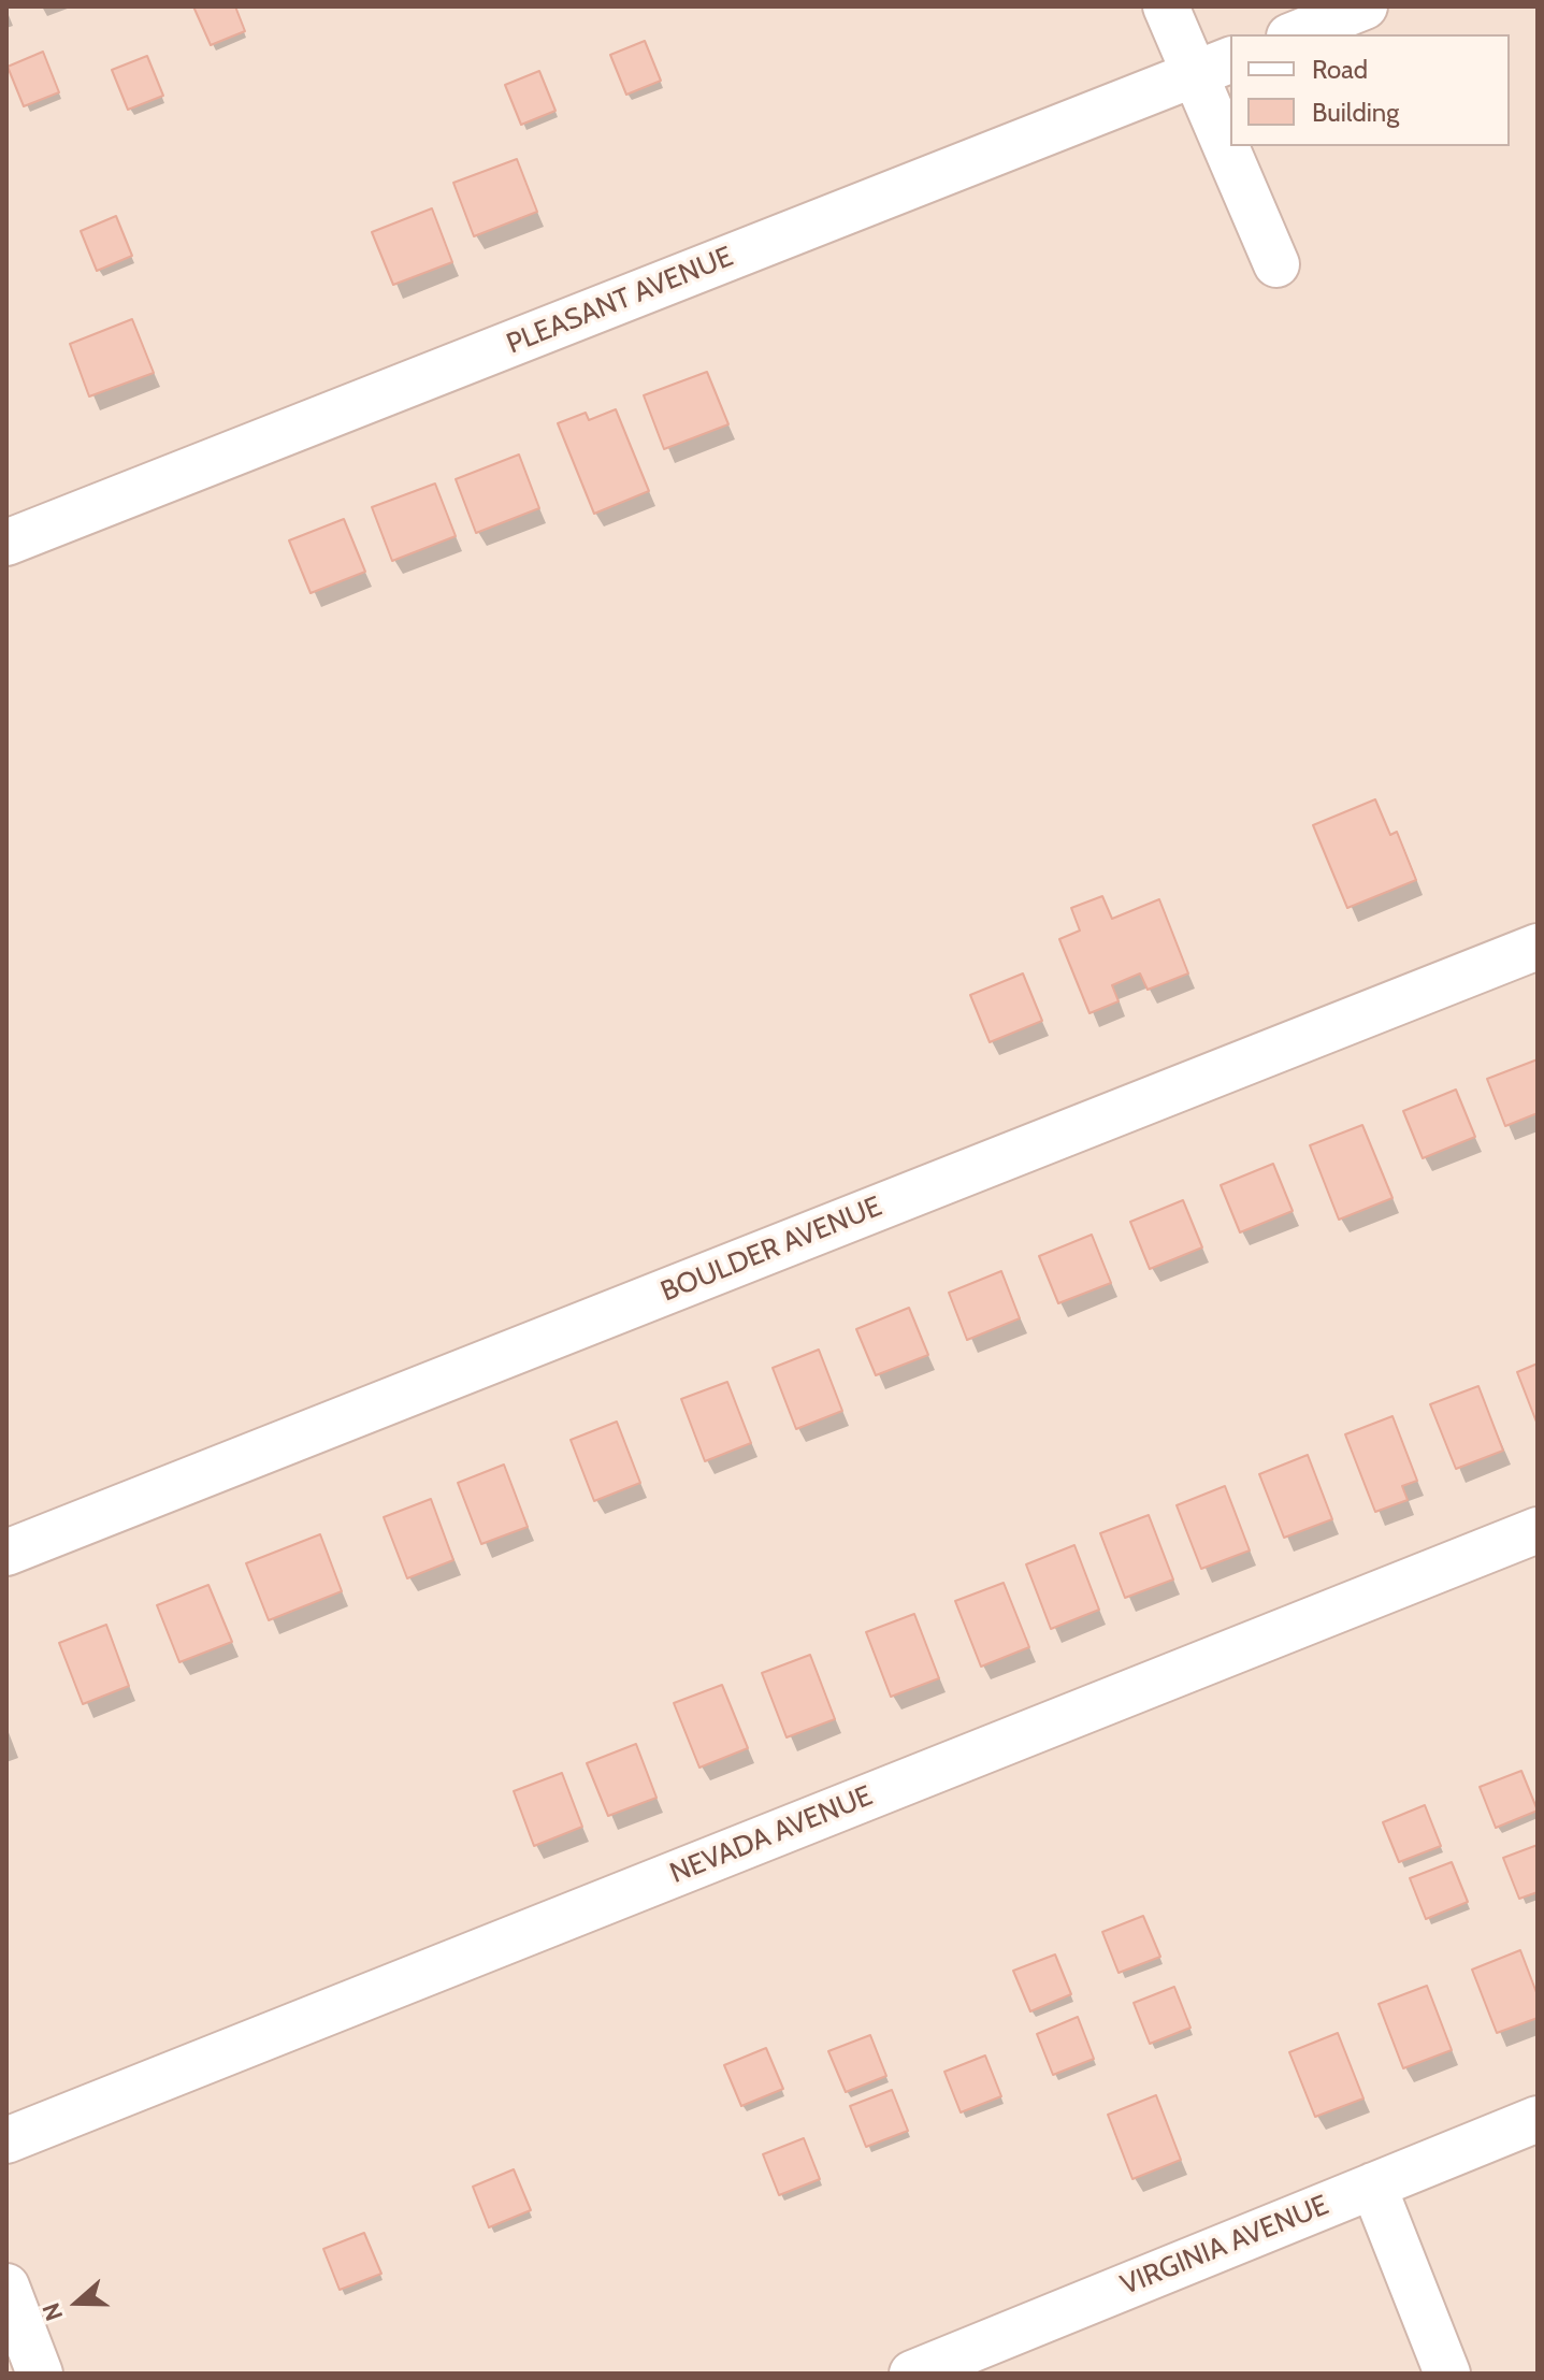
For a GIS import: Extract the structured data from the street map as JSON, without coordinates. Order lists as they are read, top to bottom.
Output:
{
  "streets": {
    "street": [
      "PLEASANT AVENUE",
      "BOULDER AVENUE",
      "NEVADA AVENUE",
      "VIRGINIA AVENUE"
    ]
  },
  "legend": ["Road", "Building"],
  "north": "left"
}
